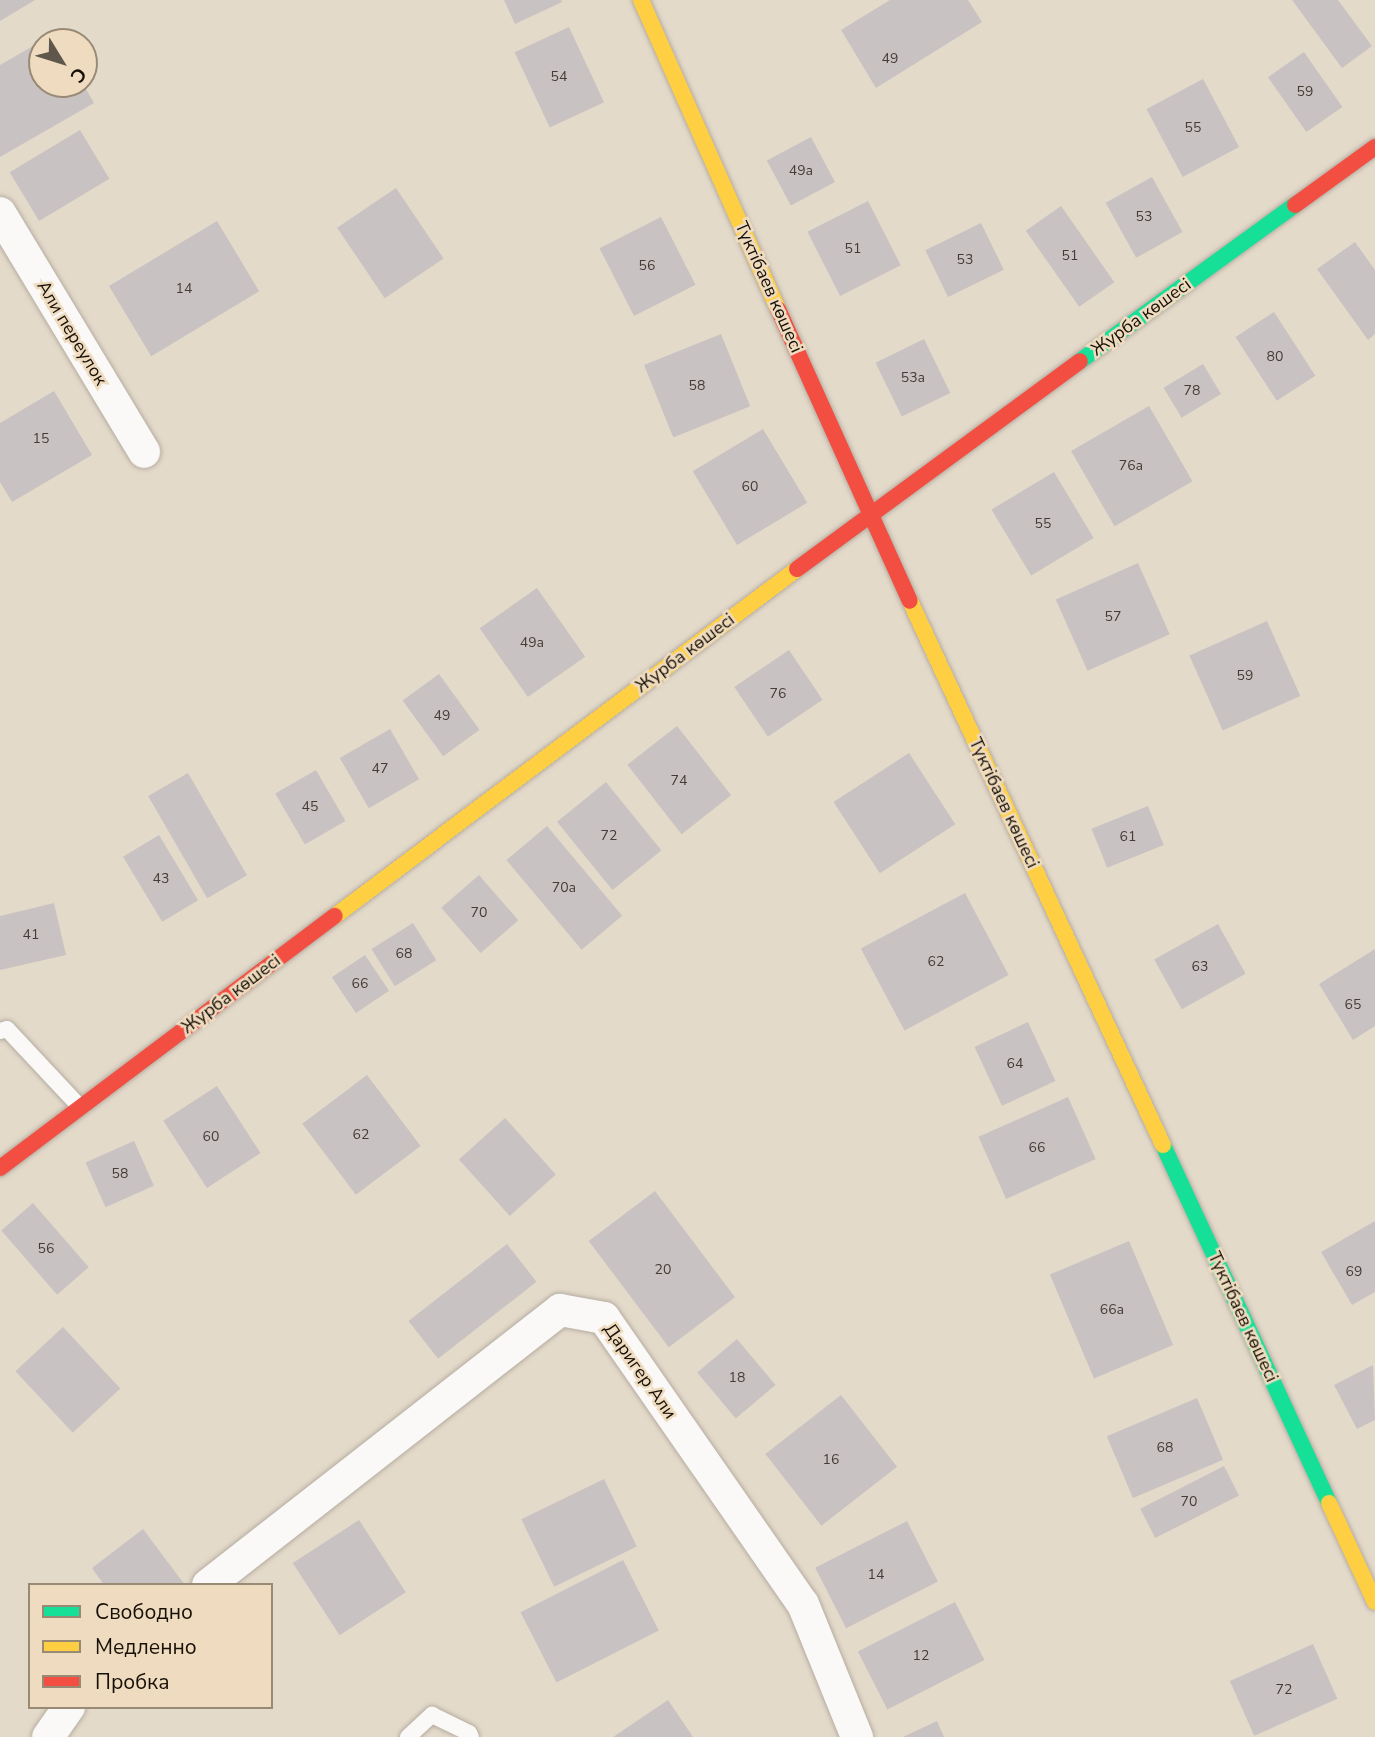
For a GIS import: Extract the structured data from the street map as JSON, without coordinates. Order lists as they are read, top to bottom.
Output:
{
  "streets": {
    "street": [
      "Түктібаев көшесі",
      "Журба көшесі",
      "Али переулок",
      "Даригер Али"
    ]
  },
  "crossings": [
    ["Түктібаев көшесі", "Журба көшесі"]
  ],
  "house_numbers": [
    "49",
    "54",
    "59",
    "55",
    "49а",
    "53",
    "51",
    "51",
    "53",
    "56",
    "14",
    "80",
    "53а",
    "58",
    "78",
    "15",
    "76а",
    "60",
    "55",
    "57",
    "49а",
    "59",
    "76",
    "49",
    "47",
    "74",
    "45",
    "72",
    "61",
    "43",
    "70а",
    "70",
    "41",
    "68",
    "62",
    "63",
    "66",
    "65",
    "64",
    "62",
    "60",
    "66",
    "58",
    "56",
    "20",
    "69",
    "66а",
    "18",
    "68",
    "16",
    "70",
    "14",
    "12",
    "72"
  ],
  "legend": ["Свободно", "Медленно", "Пробка"],
  "north": "bottom right"
}
